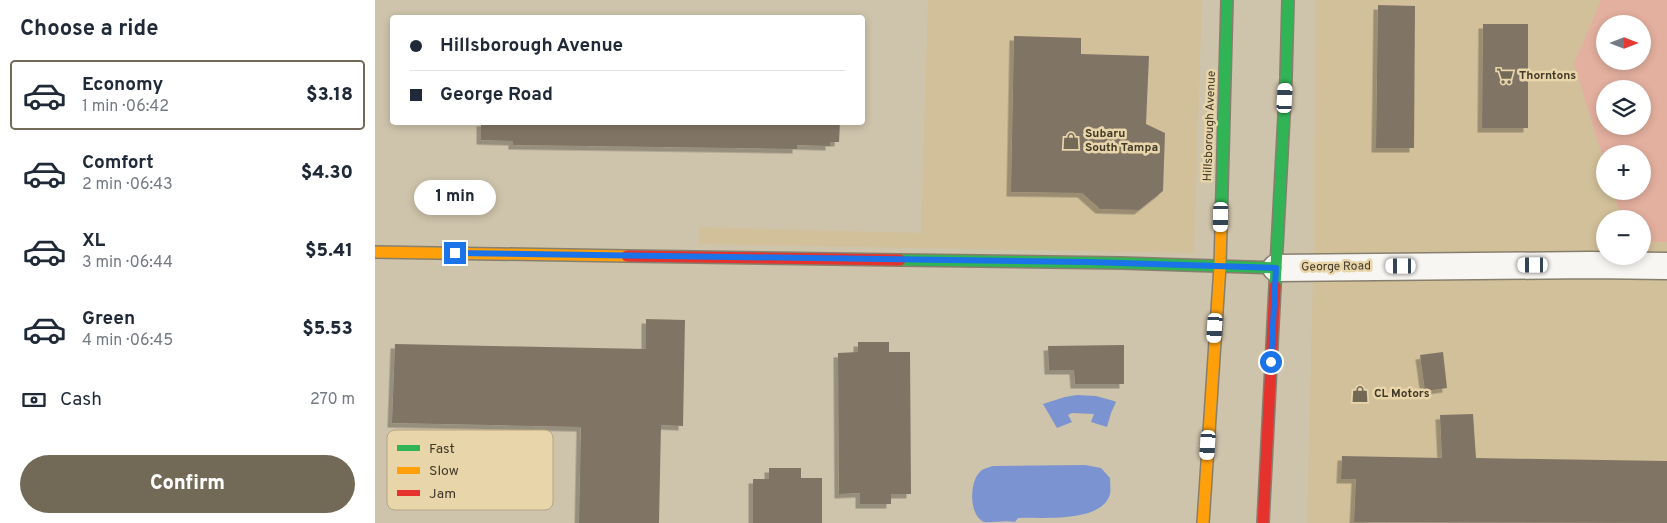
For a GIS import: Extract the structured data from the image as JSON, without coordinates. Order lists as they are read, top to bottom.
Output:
{
  "streets": {
    "main road": ["Hillsborough Avenue", "George Road"]
  },
  "crossings": [
    ["Hillsborough Avenue", "George Road"]
  ],
  "places": {
    "supermarket": ["Thorntons"],
    "shop": ["Subaru South Tampa", "CL Motors"]
  },
  "legend": ["Fast", "Slow", "Jam"],
  "north": "right",
  "page": {
    "heading": "Choose a ride",
    "map_buttons": ["+", "−"],
    "banner": ["Hillsborough Avenue", "George Road"],
    "list": [
      {
        "name": "Economy",
        "note": "1 min · 06:42",
        "value": "$3.18"
      },
      {
        "name": "Comfort",
        "note": "2 min · 06:43",
        "value": "$4.30"
      },
      {
        "name": "XL",
        "note": "3 min · 06:44",
        "value": "$5.41"
      },
      {
        "name": "Green",
        "note": "4 min · 06:45",
        "value": "$5.53"
      }
    ],
    "bubble": "1 min",
    "pay": ["Cash", "270 m"],
    "buttons": "Confirm"
  }
}
